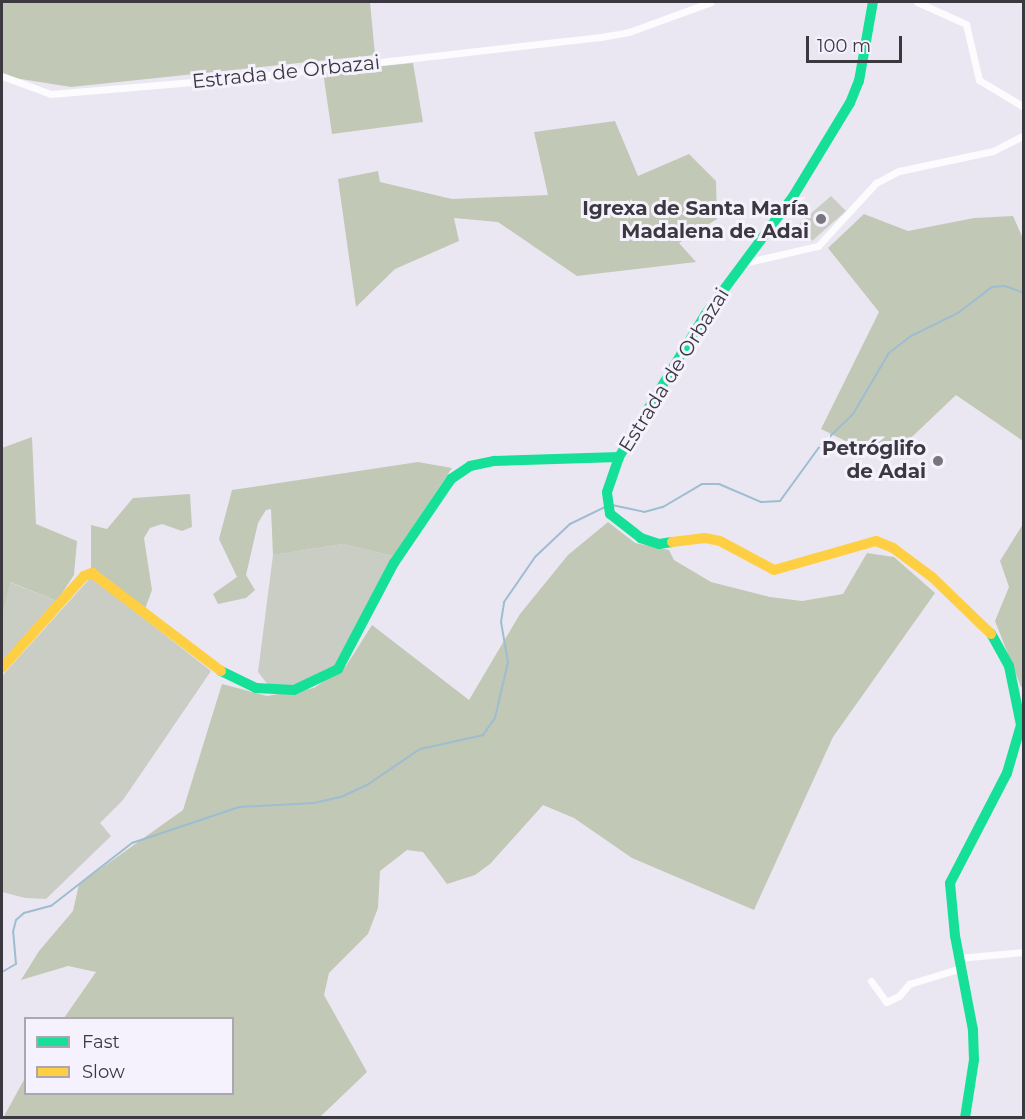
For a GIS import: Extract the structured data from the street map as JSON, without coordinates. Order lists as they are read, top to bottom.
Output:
{
  "streets": {
    "street": ["Estrada de Orbazai"]
  },
  "places": ["Igrexa de Santa María Madalena de Adai", "Petróglifo de Adai"],
  "legend": ["Fast", "Slow"],
  "scale_bar": "100 m"
}
